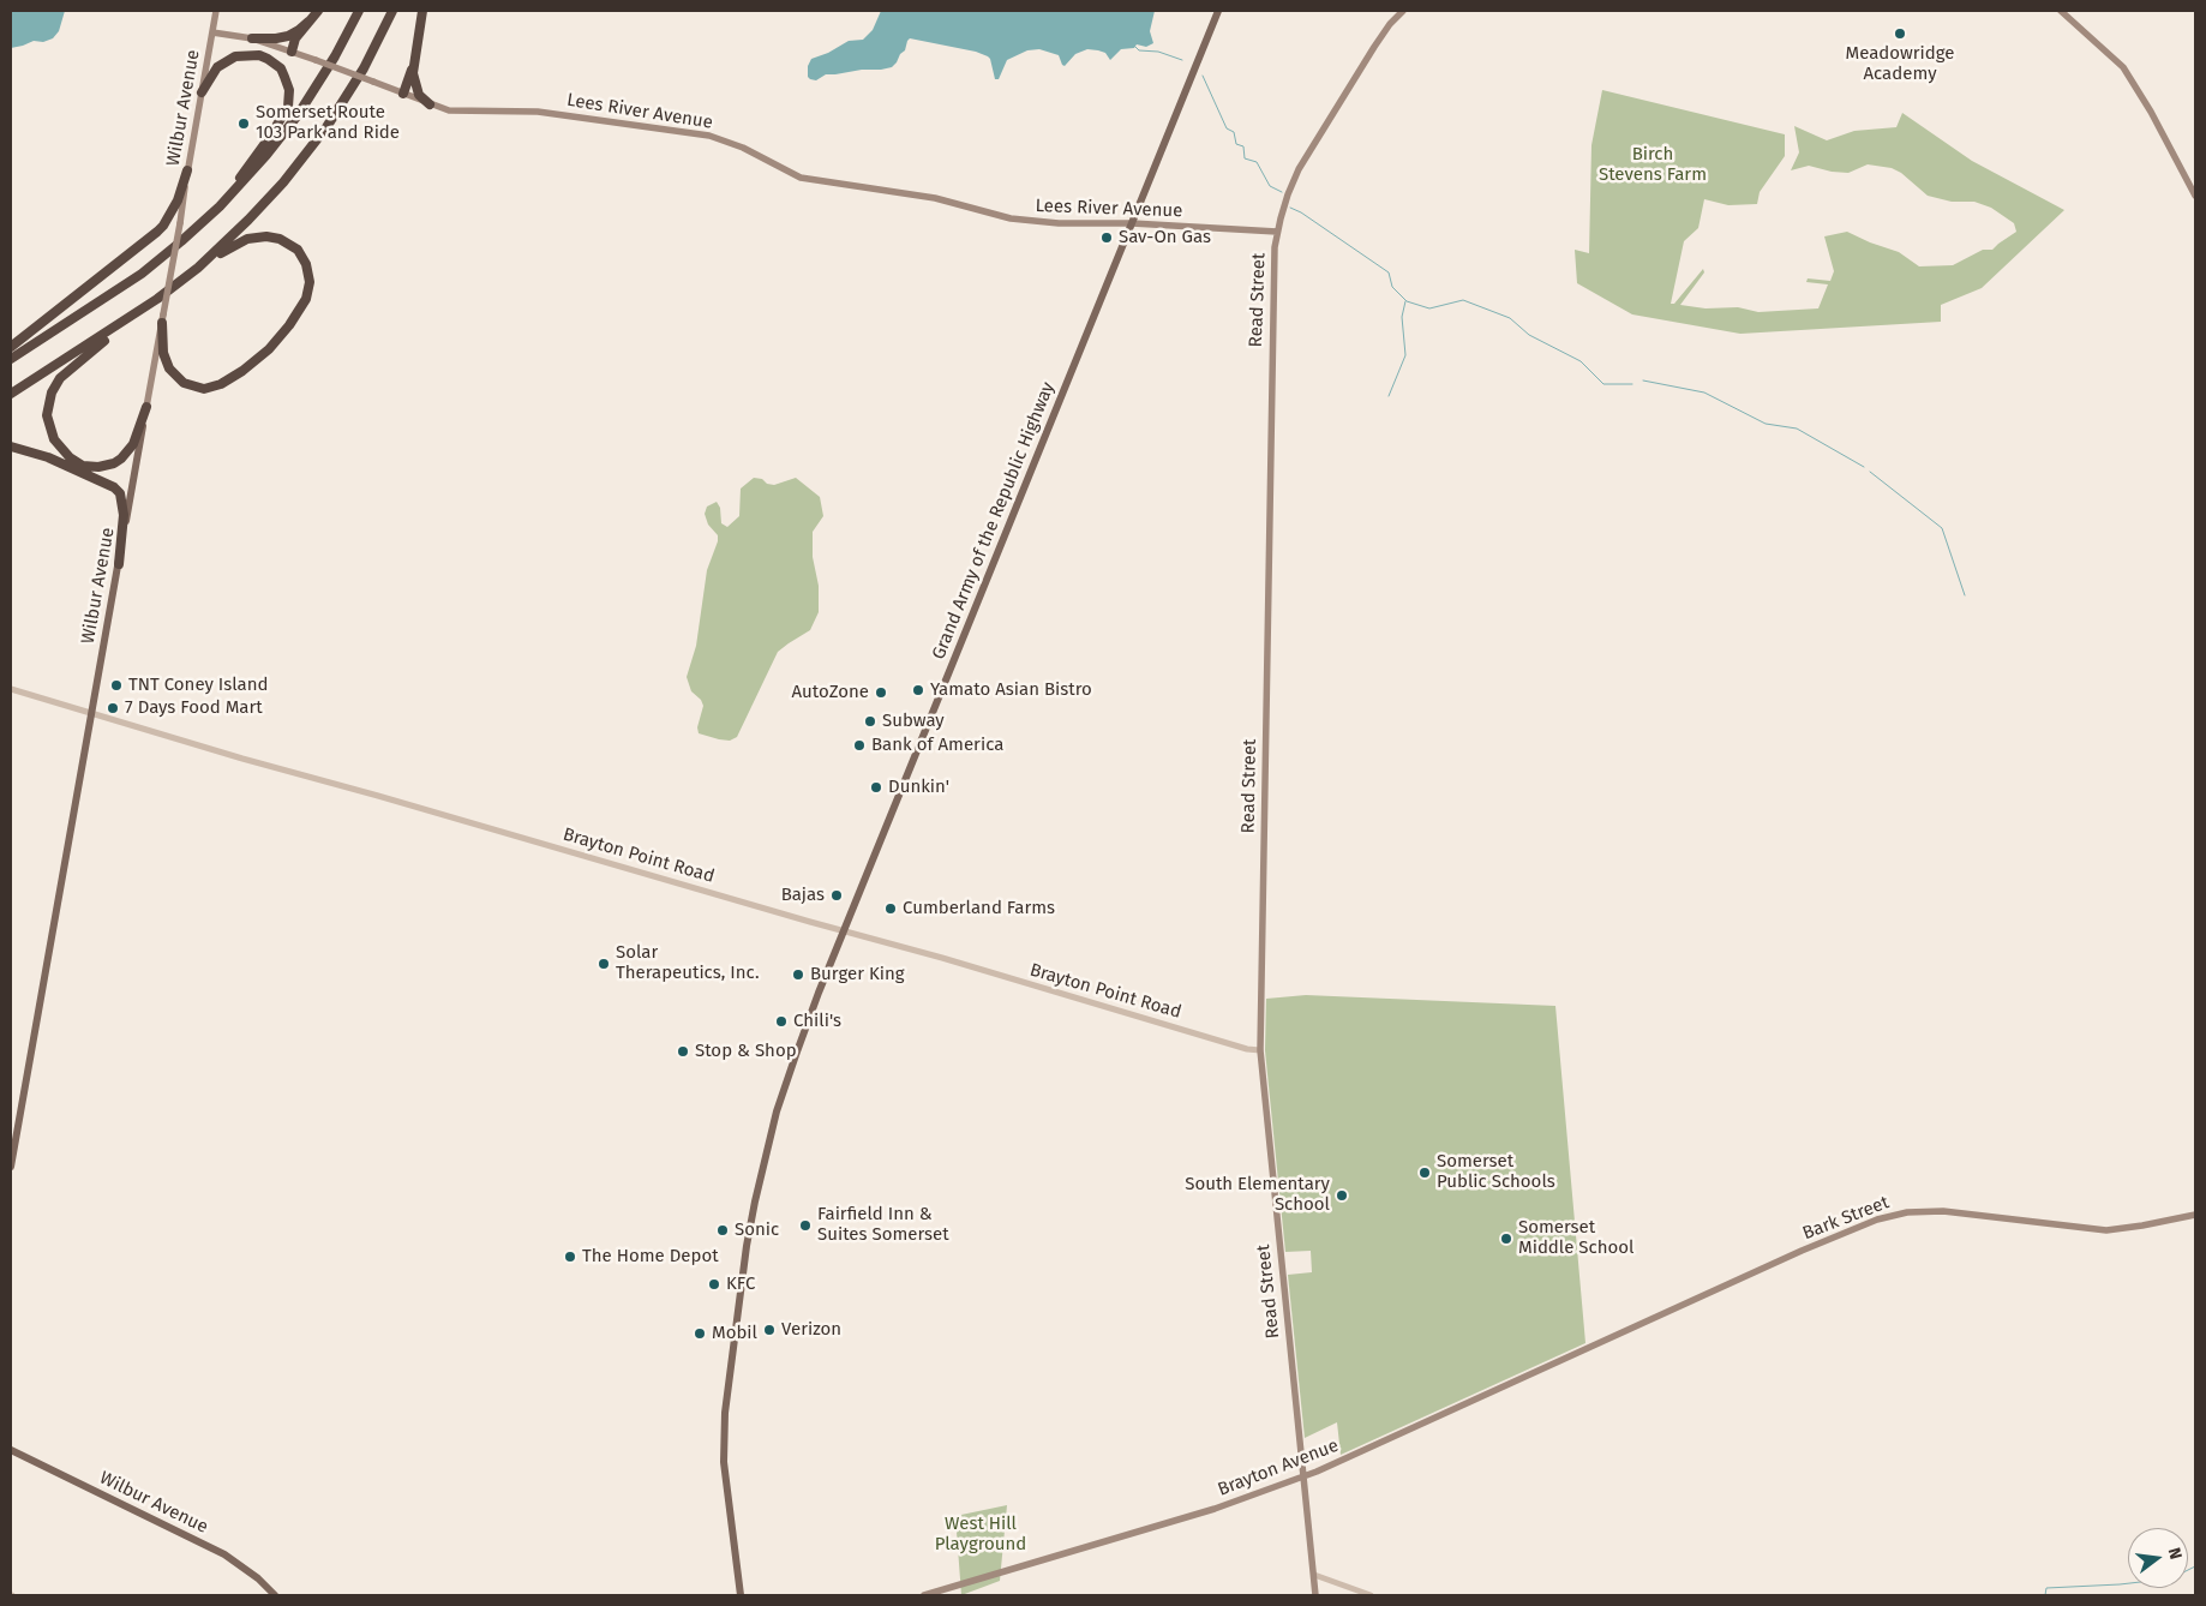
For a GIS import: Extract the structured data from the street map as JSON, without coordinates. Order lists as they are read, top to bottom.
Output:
{
  "streets": {
    "main road": [
      "Wilbur Avenue",
      "Lees River Avenue",
      "Read Street",
      "Grand Army of the Republic Highway",
      "Bark Street",
      "Brayton Avenue"
    ],
    "street": ["Brayton Point Road"]
  },
  "crossings": [
    ["Wilbur Avenue", "Lees River Avenue"],
    ["Wilbur Avenue", "Brayton Point Road"],
    ["Lees River Avenue", "Read Street"],
    ["Lees River Avenue", "Grand Army of the Republic Highway"],
    ["Read Street", "Brayton Point Road"],
    ["Read Street", "Brayton Avenue"],
    ["Grand Army of the Republic Highway", "Brayton Point Road"],
    ["Bark Street", "Brayton Avenue"]
  ],
  "parks": ["Birch Stevens Farm", "West Hill Playground"],
  "places": [
    "Meadowridge Academy",
    "Somerset Route 103 Park and Ride",
    "Sav-On Gas",
    "TNT Coney Island",
    "Yamato Asian Bistro",
    "AutoZone",
    "7 Days Food Mart",
    "Subway",
    "Bank of America",
    "Dunkin'",
    "Bajas",
    "Cumberland Farms",
    "Solar Therapeutics, Inc.",
    "Burger King",
    "Chili's",
    "Stop & Shop",
    "Somerset Public Schools",
    "South Elementary School",
    "Fairfield Inn & Suites Somerset",
    "Sonic",
    "Somerset Middle School",
    "The Home Depot",
    "KFC",
    "Verizon",
    "Mobil"
  ],
  "north": "right"
}
